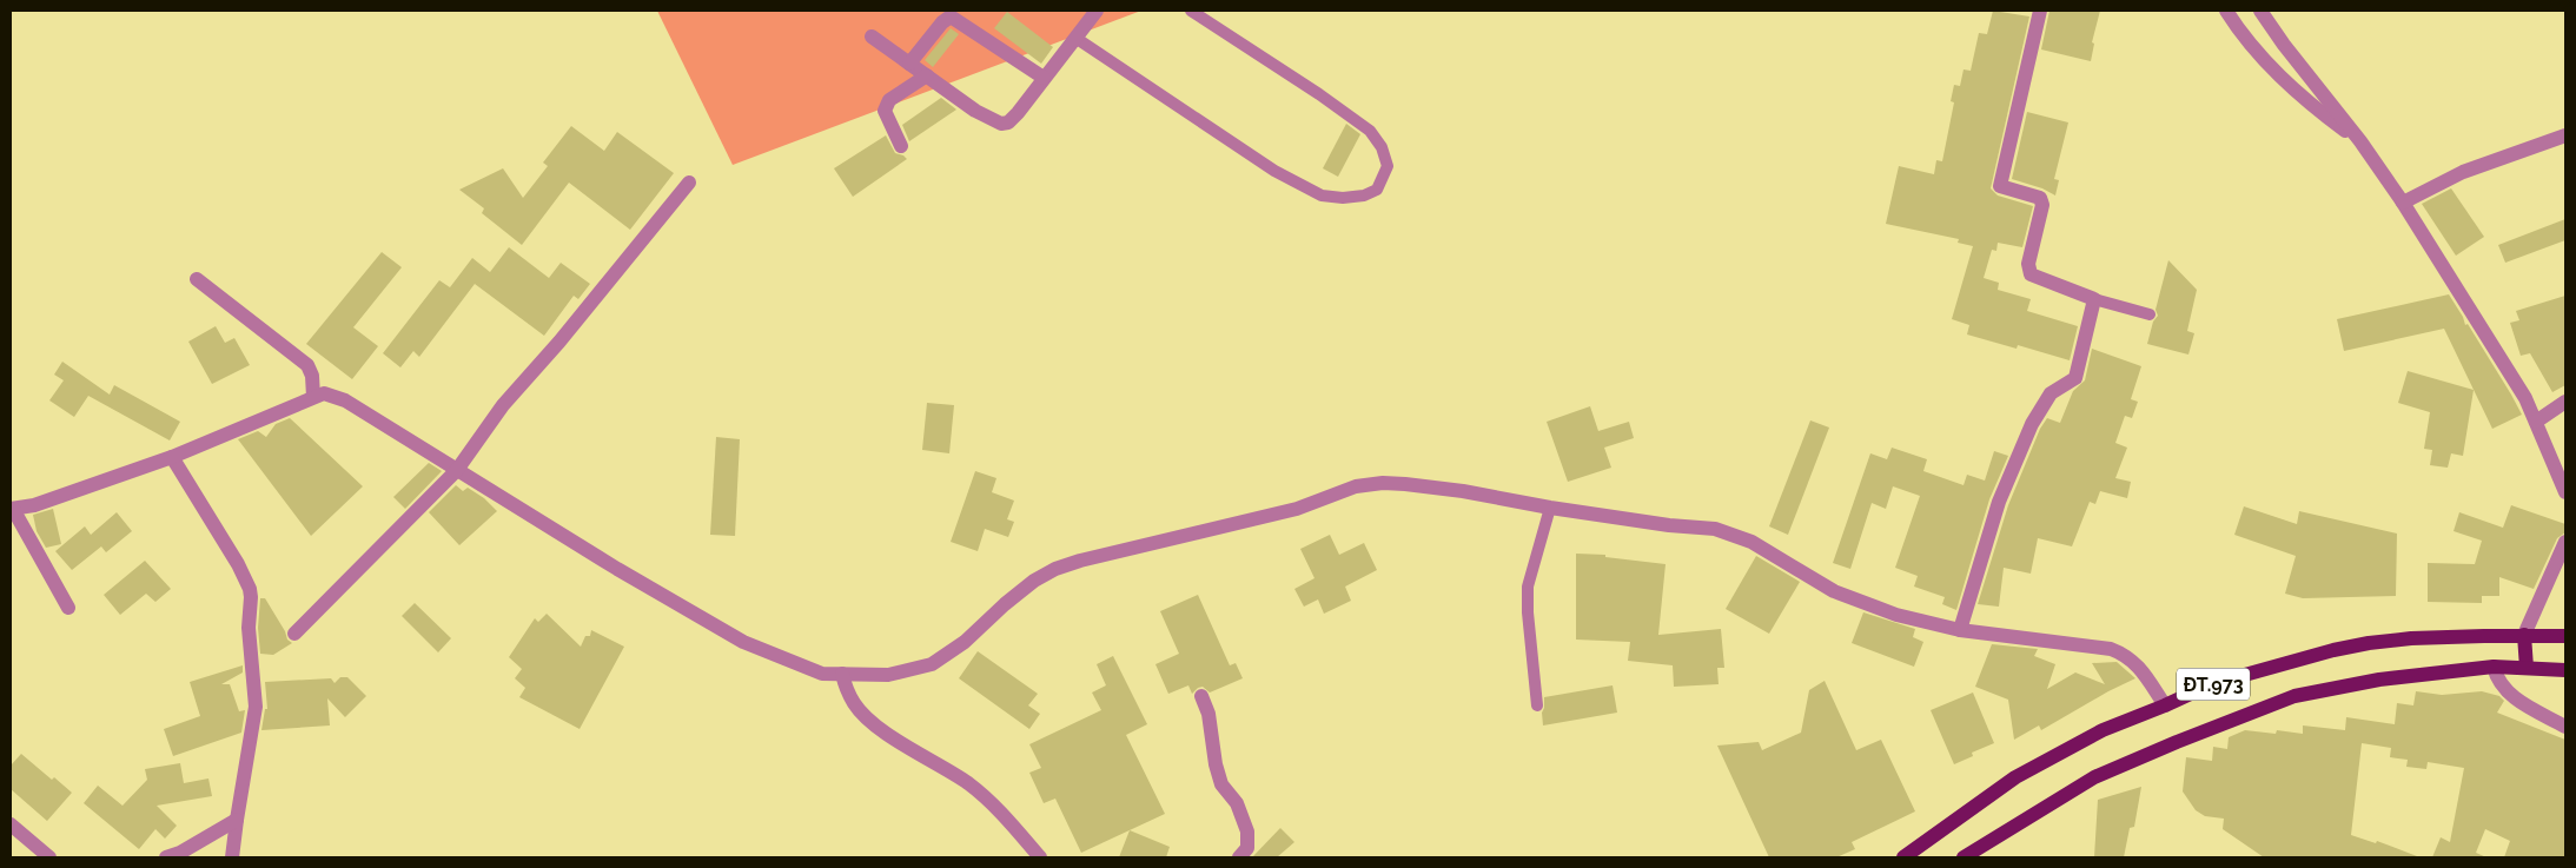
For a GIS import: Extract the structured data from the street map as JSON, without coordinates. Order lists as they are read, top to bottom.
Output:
{
  "streets": {
    "main road": ["ĐT.973"]
  }
}
